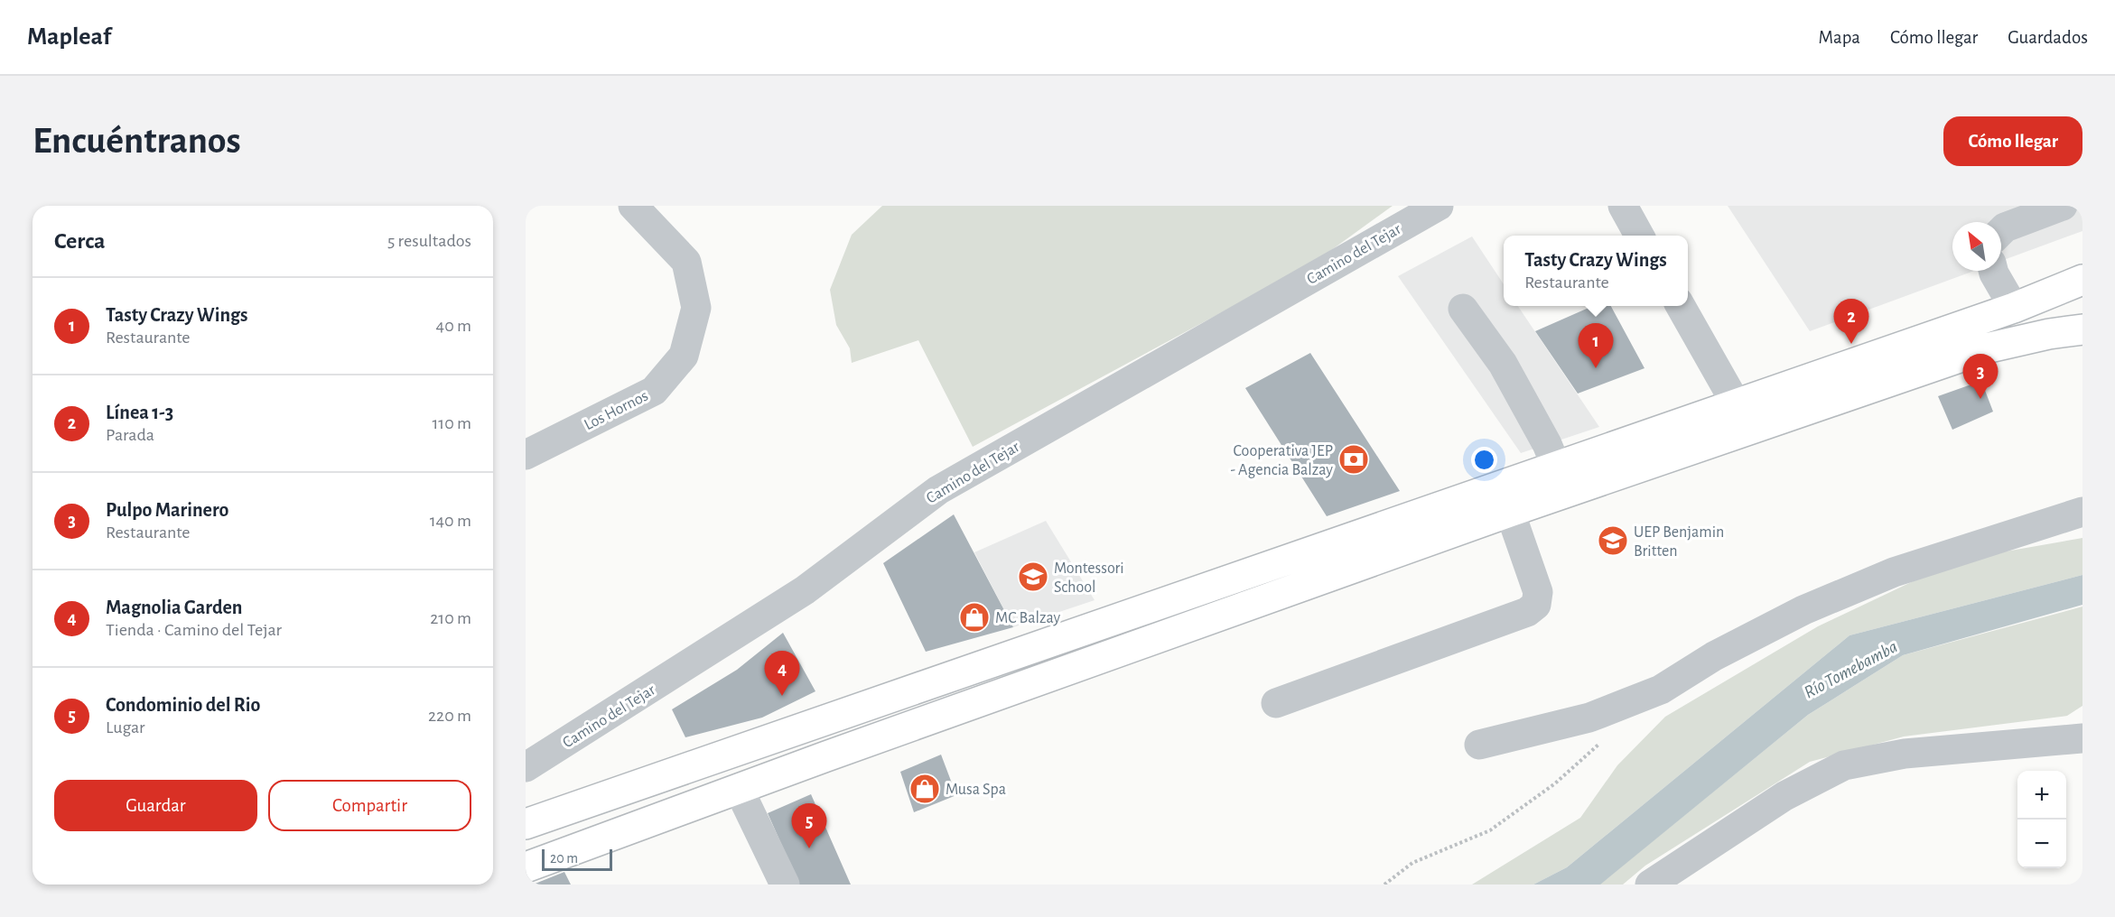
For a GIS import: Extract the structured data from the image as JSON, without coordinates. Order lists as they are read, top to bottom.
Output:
{
  "streets": {
    "street": ["Camino del Tejar", "Los Hornos"]
  },
  "water": ["Río Tomebamba"],
  "places": {
    "bank": ["Cooperativa JEP - Agencia Balzay"],
    "school or university": ["UEP Benjamin Britten", "Montessori School"],
    "shop": ["MC Balzay", "Musa Spa"]
  },
  "scale_bar": "20 m",
  "north": "top left",
  "page": {
    "header": "Mapleaf",
    "nav": ["Mapa", "Cómo llegar", "Guardados"],
    "buttons": [
      "Cómo llegar",
      ["Guardar", "Compartir"]
    ],
    "title": "Encuéntranos",
    "heading": ["Cerca", "5 resultados"],
    "popup": ["Tasty Crazy Wings", "Restaurante"],
    "list": [
      {
        "mark": "1",
        "name": "Tasty Crazy Wings",
        "note": "Restaurante",
        "value": "40 m"
      },
      {
        "mark": "2",
        "name": "Línea 1-3",
        "note": "Parada",
        "value": "110 m"
      },
      {
        "mark": "3",
        "name": "Pulpo Marinero",
        "note": "Restaurante",
        "value": "140 m"
      },
      {
        "mark": "4",
        "name": "Magnolia Garden",
        "note": "Tienda · Camino del Tejar",
        "value": "210 m"
      },
      {
        "mark": "5",
        "name": "Condominio del Rio",
        "note": "Lugar",
        "value": "220 m"
      }
    ],
    "pins": [
      "2",
      "1",
      "3",
      "4",
      "5"
    ],
    "map_buttons": ["+", "−"],
    "scale": "20 m"
  }
}
